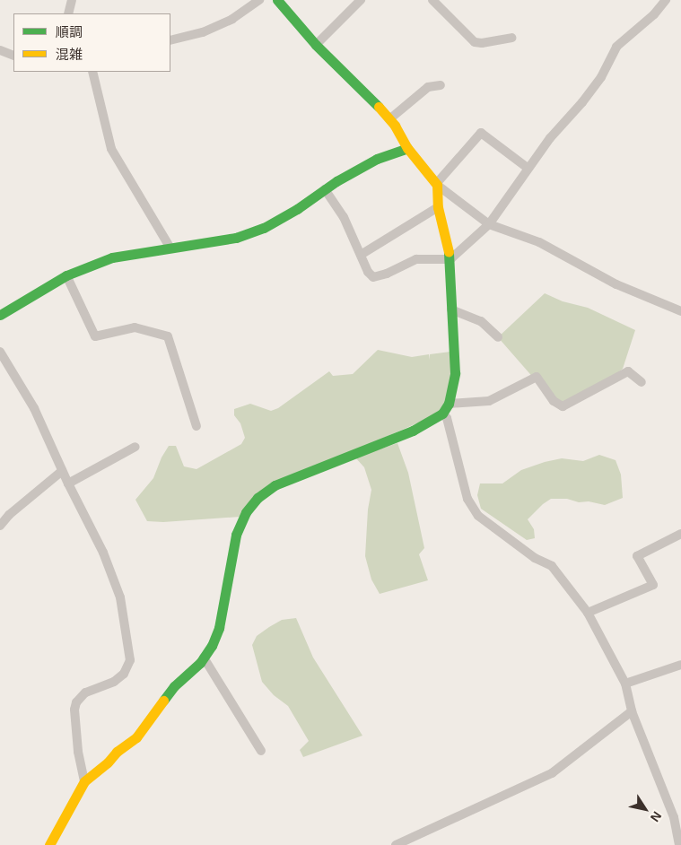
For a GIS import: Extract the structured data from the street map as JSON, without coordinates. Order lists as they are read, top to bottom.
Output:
{
  "legend": ["順調", "混雑"],
  "north": "bottom right"
}
